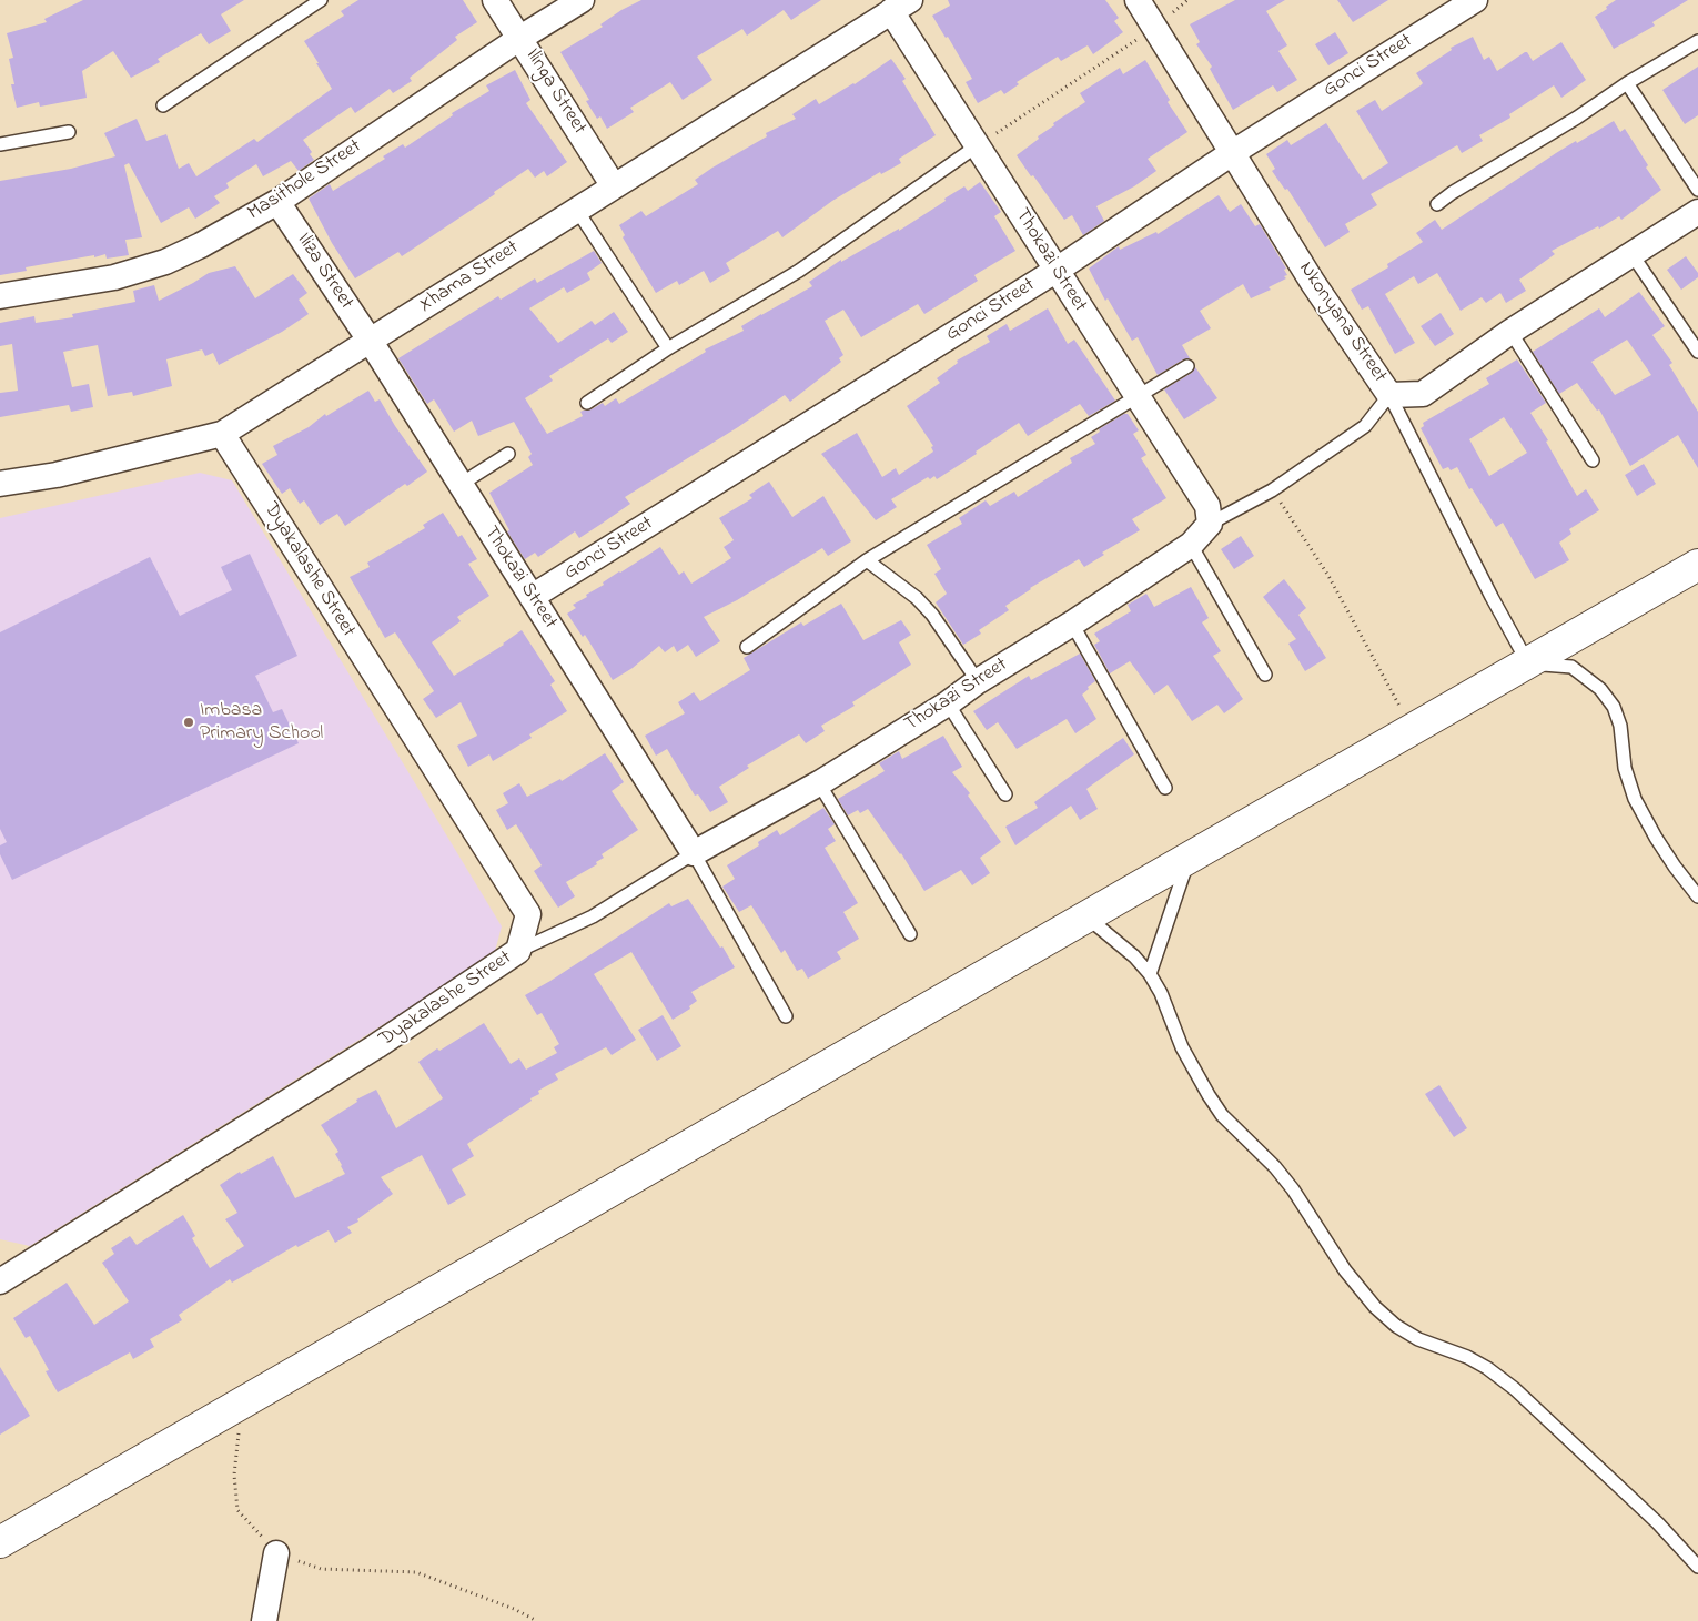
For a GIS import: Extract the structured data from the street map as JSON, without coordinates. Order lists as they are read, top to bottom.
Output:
{
  "streets": {
    "street": [
      "Gonci Street",
      "Ilinga Street",
      "Masithole Street",
      "Thokazi Street",
      "Iliza Street",
      "Xhama Street",
      "Nkonyana Street",
      "Dyakalashe Street"
    ]
  },
  "crossings": [
    ["Gonci Street", "Thokazi Street"],
    ["Gonci Street", "Nkonyana Street"],
    ["Ilinga Street", "Masithole Street"],
    ["Ilinga Street", "Xhama Street"],
    ["Masithole Street", "Iliza Street"],
    ["Thokazi Street", "Iliza Street"],
    ["Thokazi Street", "Xhama Street"],
    ["Iliza Street", "Xhama Street"],
    ["Xhama Street", "Dyakalashe Street"]
  ],
  "places": ["Imbasa Primary School"]
}
